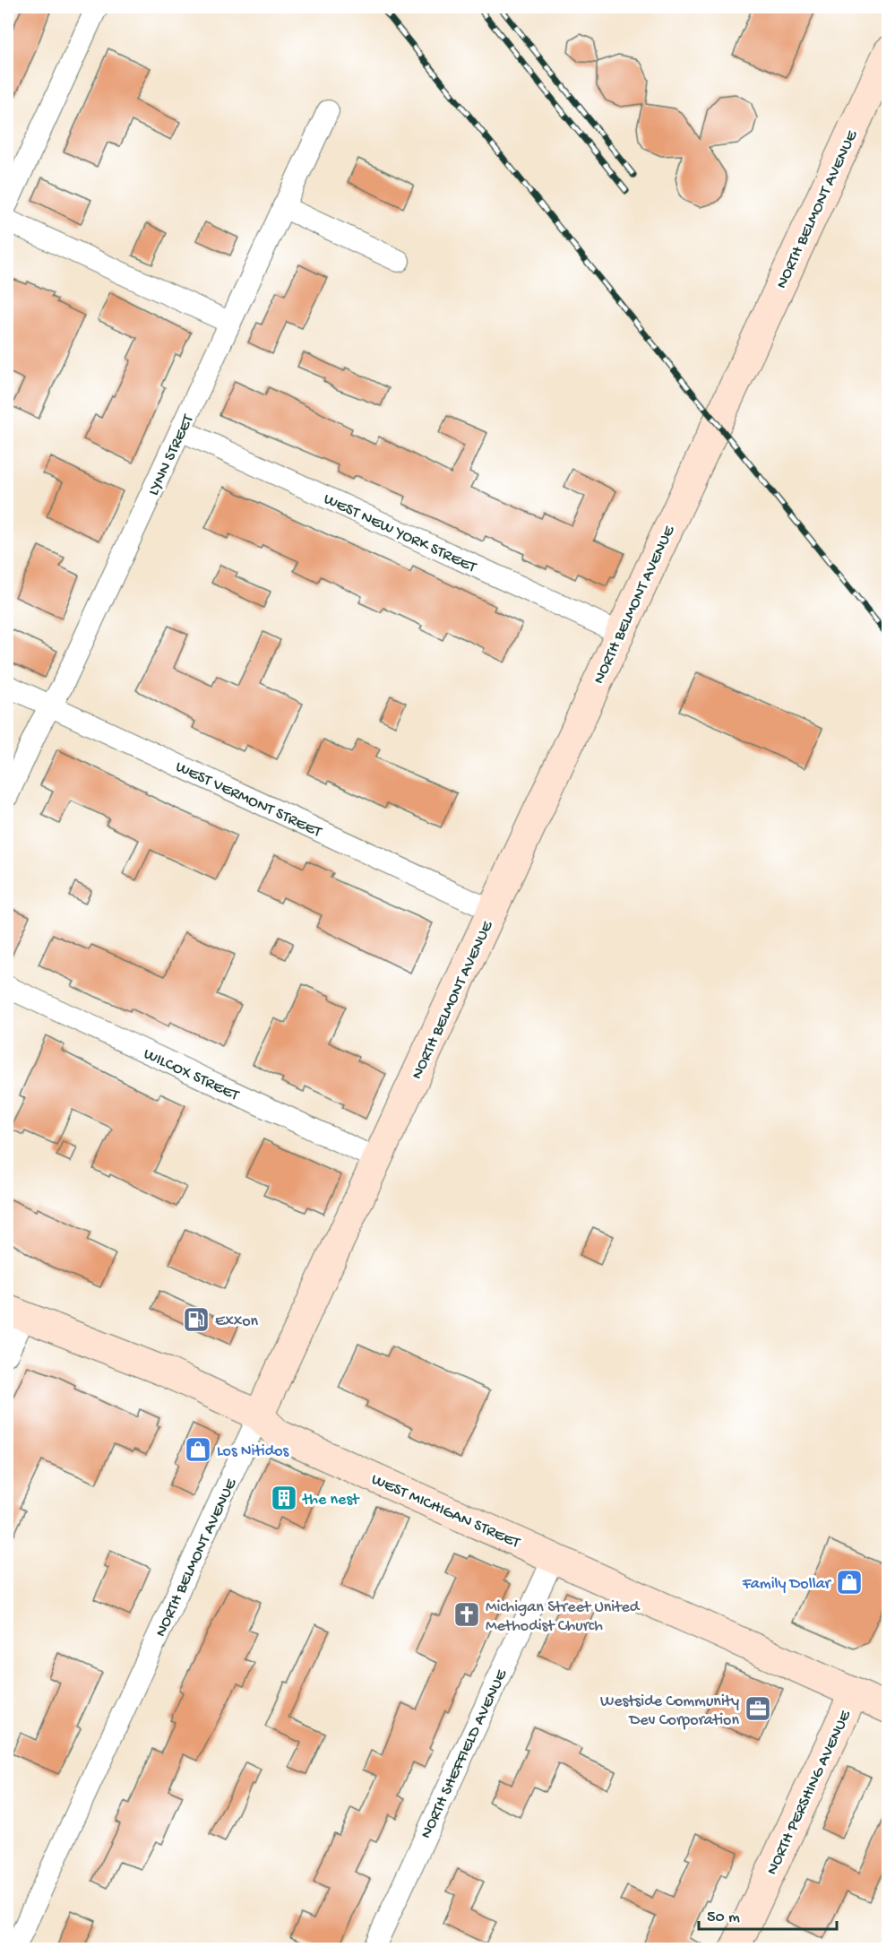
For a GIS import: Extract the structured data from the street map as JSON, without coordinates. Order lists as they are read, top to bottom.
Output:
{
  "streets": {
    "main road": ["NORTH BELMONT AVENUE", "WEST MICHIGAN STREET", "NORTH PERSHING AVENUE"],
    "street": [
      "LYNN STREET",
      "WEST NEW YORK STREET",
      "WEST VERMONT STREET",
      "WILCOX STREET",
      "NORTH SHEFFIELD AVENUE"
    ]
  },
  "crossings": [
    ["NORTH BELMONT AVENUE", "WEST NEW YORK STREET"],
    ["NORTH BELMONT AVENUE", "WEST VERMONT STREET"],
    ["NORTH BELMONT AVENUE", "WILCOX STREET"],
    ["NORTH BELMONT AVENUE", "WEST MICHIGAN STREET"],
    ["LYNN STREET", "WEST NEW YORK STREET"],
    ["LYNN STREET", "WEST VERMONT STREET"],
    ["WEST MICHIGAN STREET", "NORTH SHEFFIELD AVENUE"],
    ["WEST MICHIGAN STREET", "NORTH PERSHING AVENUE"]
  ],
  "places": {
    "fuel station": ["Exxon"],
    "shop": ["Los Nitidos", "Family Dollar"],
    "building": ["the nest"],
    "church": ["Michigan Street United Methodist Church"],
    "office": ["Westside Community Dev Corporation"]
  },
  "scale_bar": "50 m"
}
